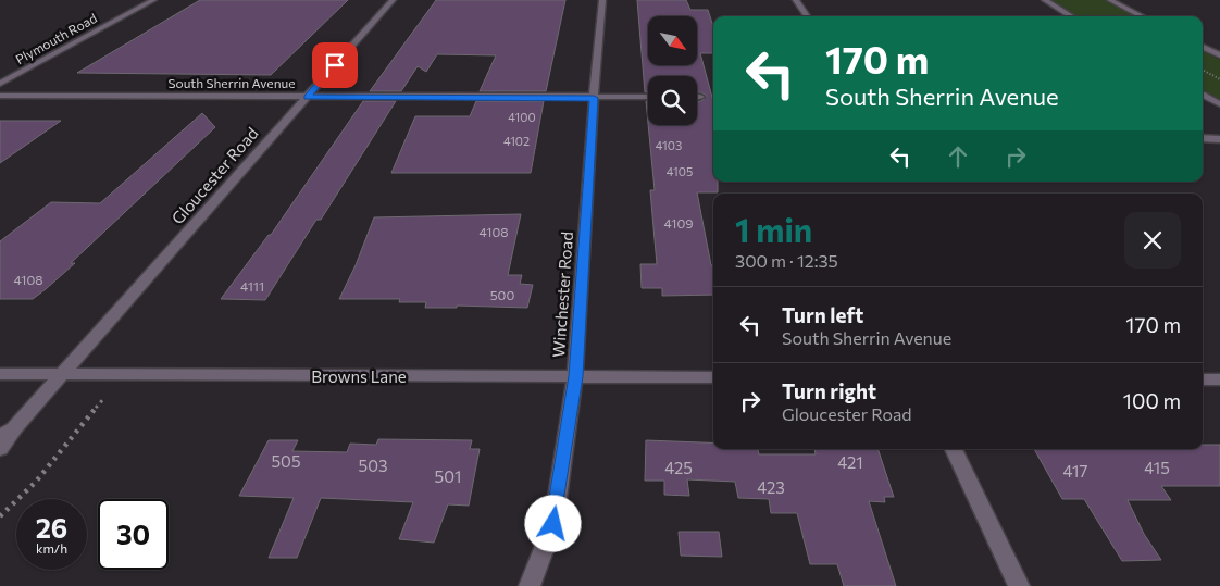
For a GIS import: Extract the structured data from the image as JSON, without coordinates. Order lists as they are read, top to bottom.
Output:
{
  "streets": {
    "street": [
      "Plymouth Road",
      "South Sherrin Avenue",
      "Gloucester Road",
      "Winchester Road",
      "Browns Lane"
    ]
  },
  "crossings": [
    ["South Sherrin Avenue", "Gloucester Road"],
    ["South Sherrin Avenue", "Winchester Road"],
    ["Gloucester Road", "Browns Lane"],
    ["Winchester Road", "Browns Lane"]
  ],
  "house_numbers": [
    "4100",
    "4102",
    "4103",
    "4105",
    "4109",
    "4108",
    "4108",
    "4111",
    "500",
    "505",
    "421",
    "503",
    "425",
    "415",
    "417",
    "501",
    "423"
  ],
  "north": "bottom right",
  "page": {
    "turn": ["170 m", "South Sherrin Avenue"],
    "heading": ["1 min", "300 m · 12:35"],
    "list": [
      {
        "name": "Turn left",
        "note": "South Sherrin Avenue",
        "value": "170 m"
      },
      {
        "name": "Turn right",
        "note": "Gloucester Road",
        "value": "100 m"
      }
    ],
    "speed": "26 km/h",
    "limit": "30"
  }
}
